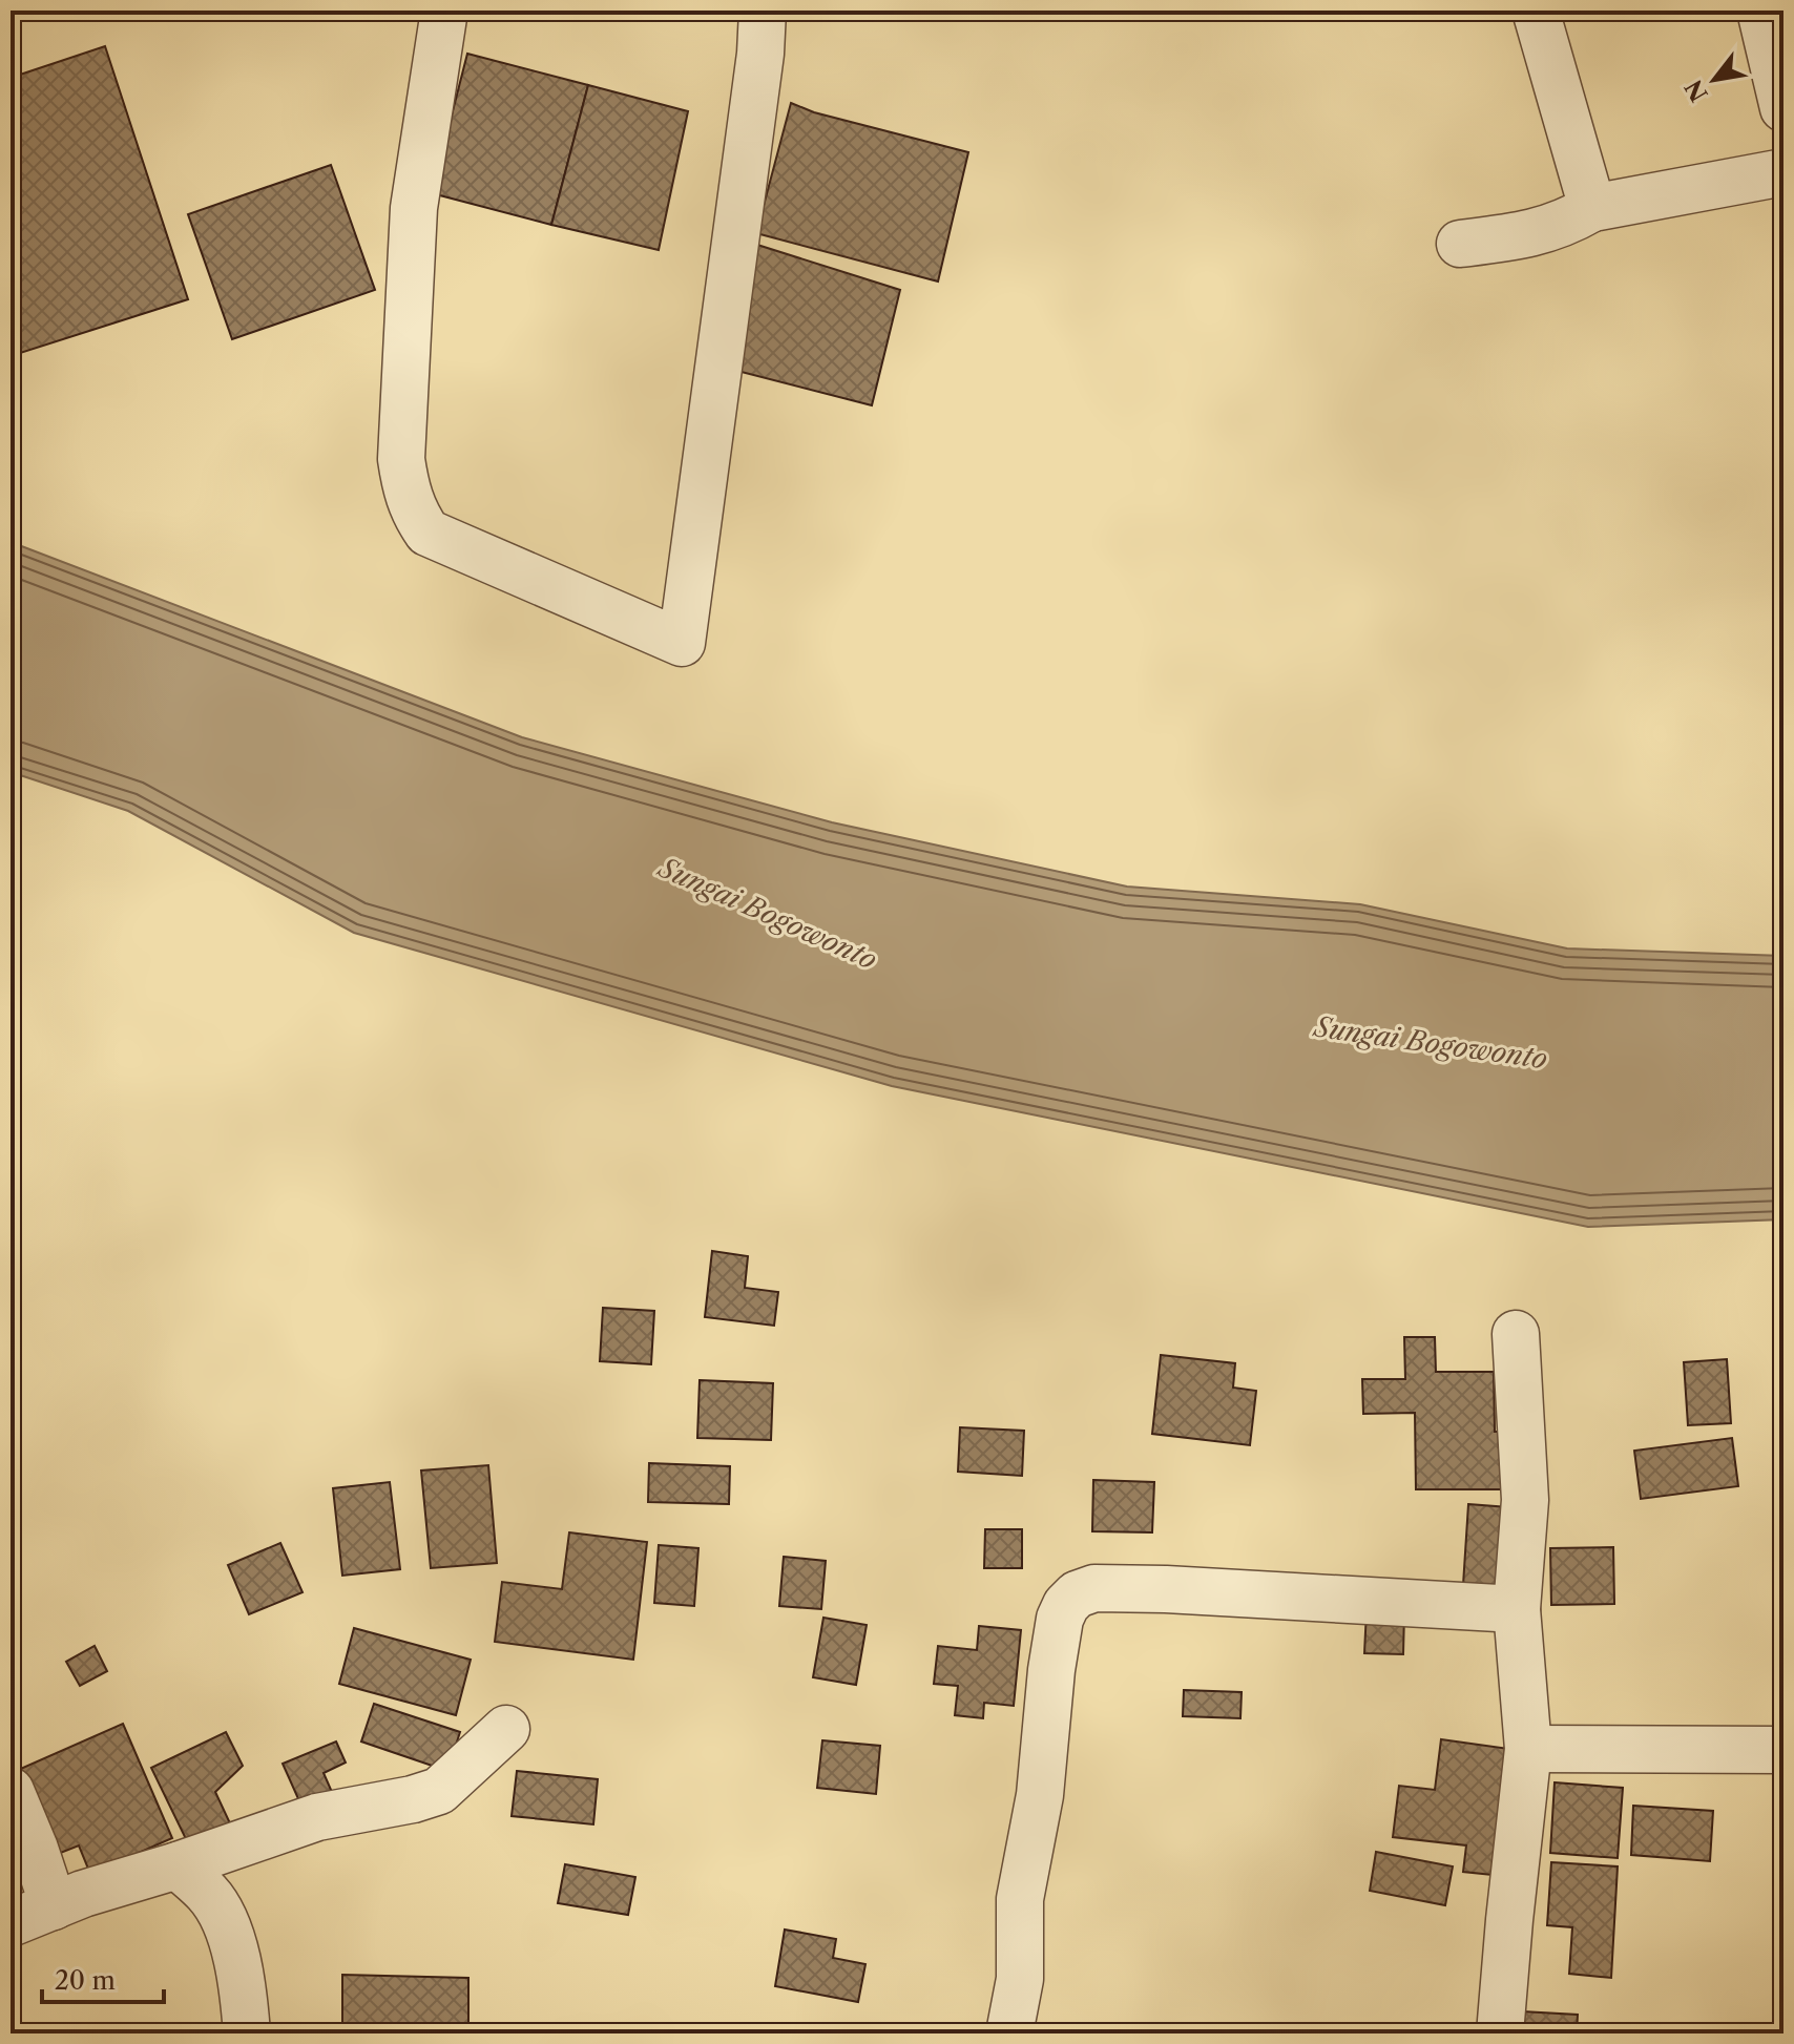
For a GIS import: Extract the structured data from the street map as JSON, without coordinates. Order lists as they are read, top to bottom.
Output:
{
  "water": ["Sungai Bogowonto"],
  "scale_bar": "20 m",
  "north": "bottom left"
}
